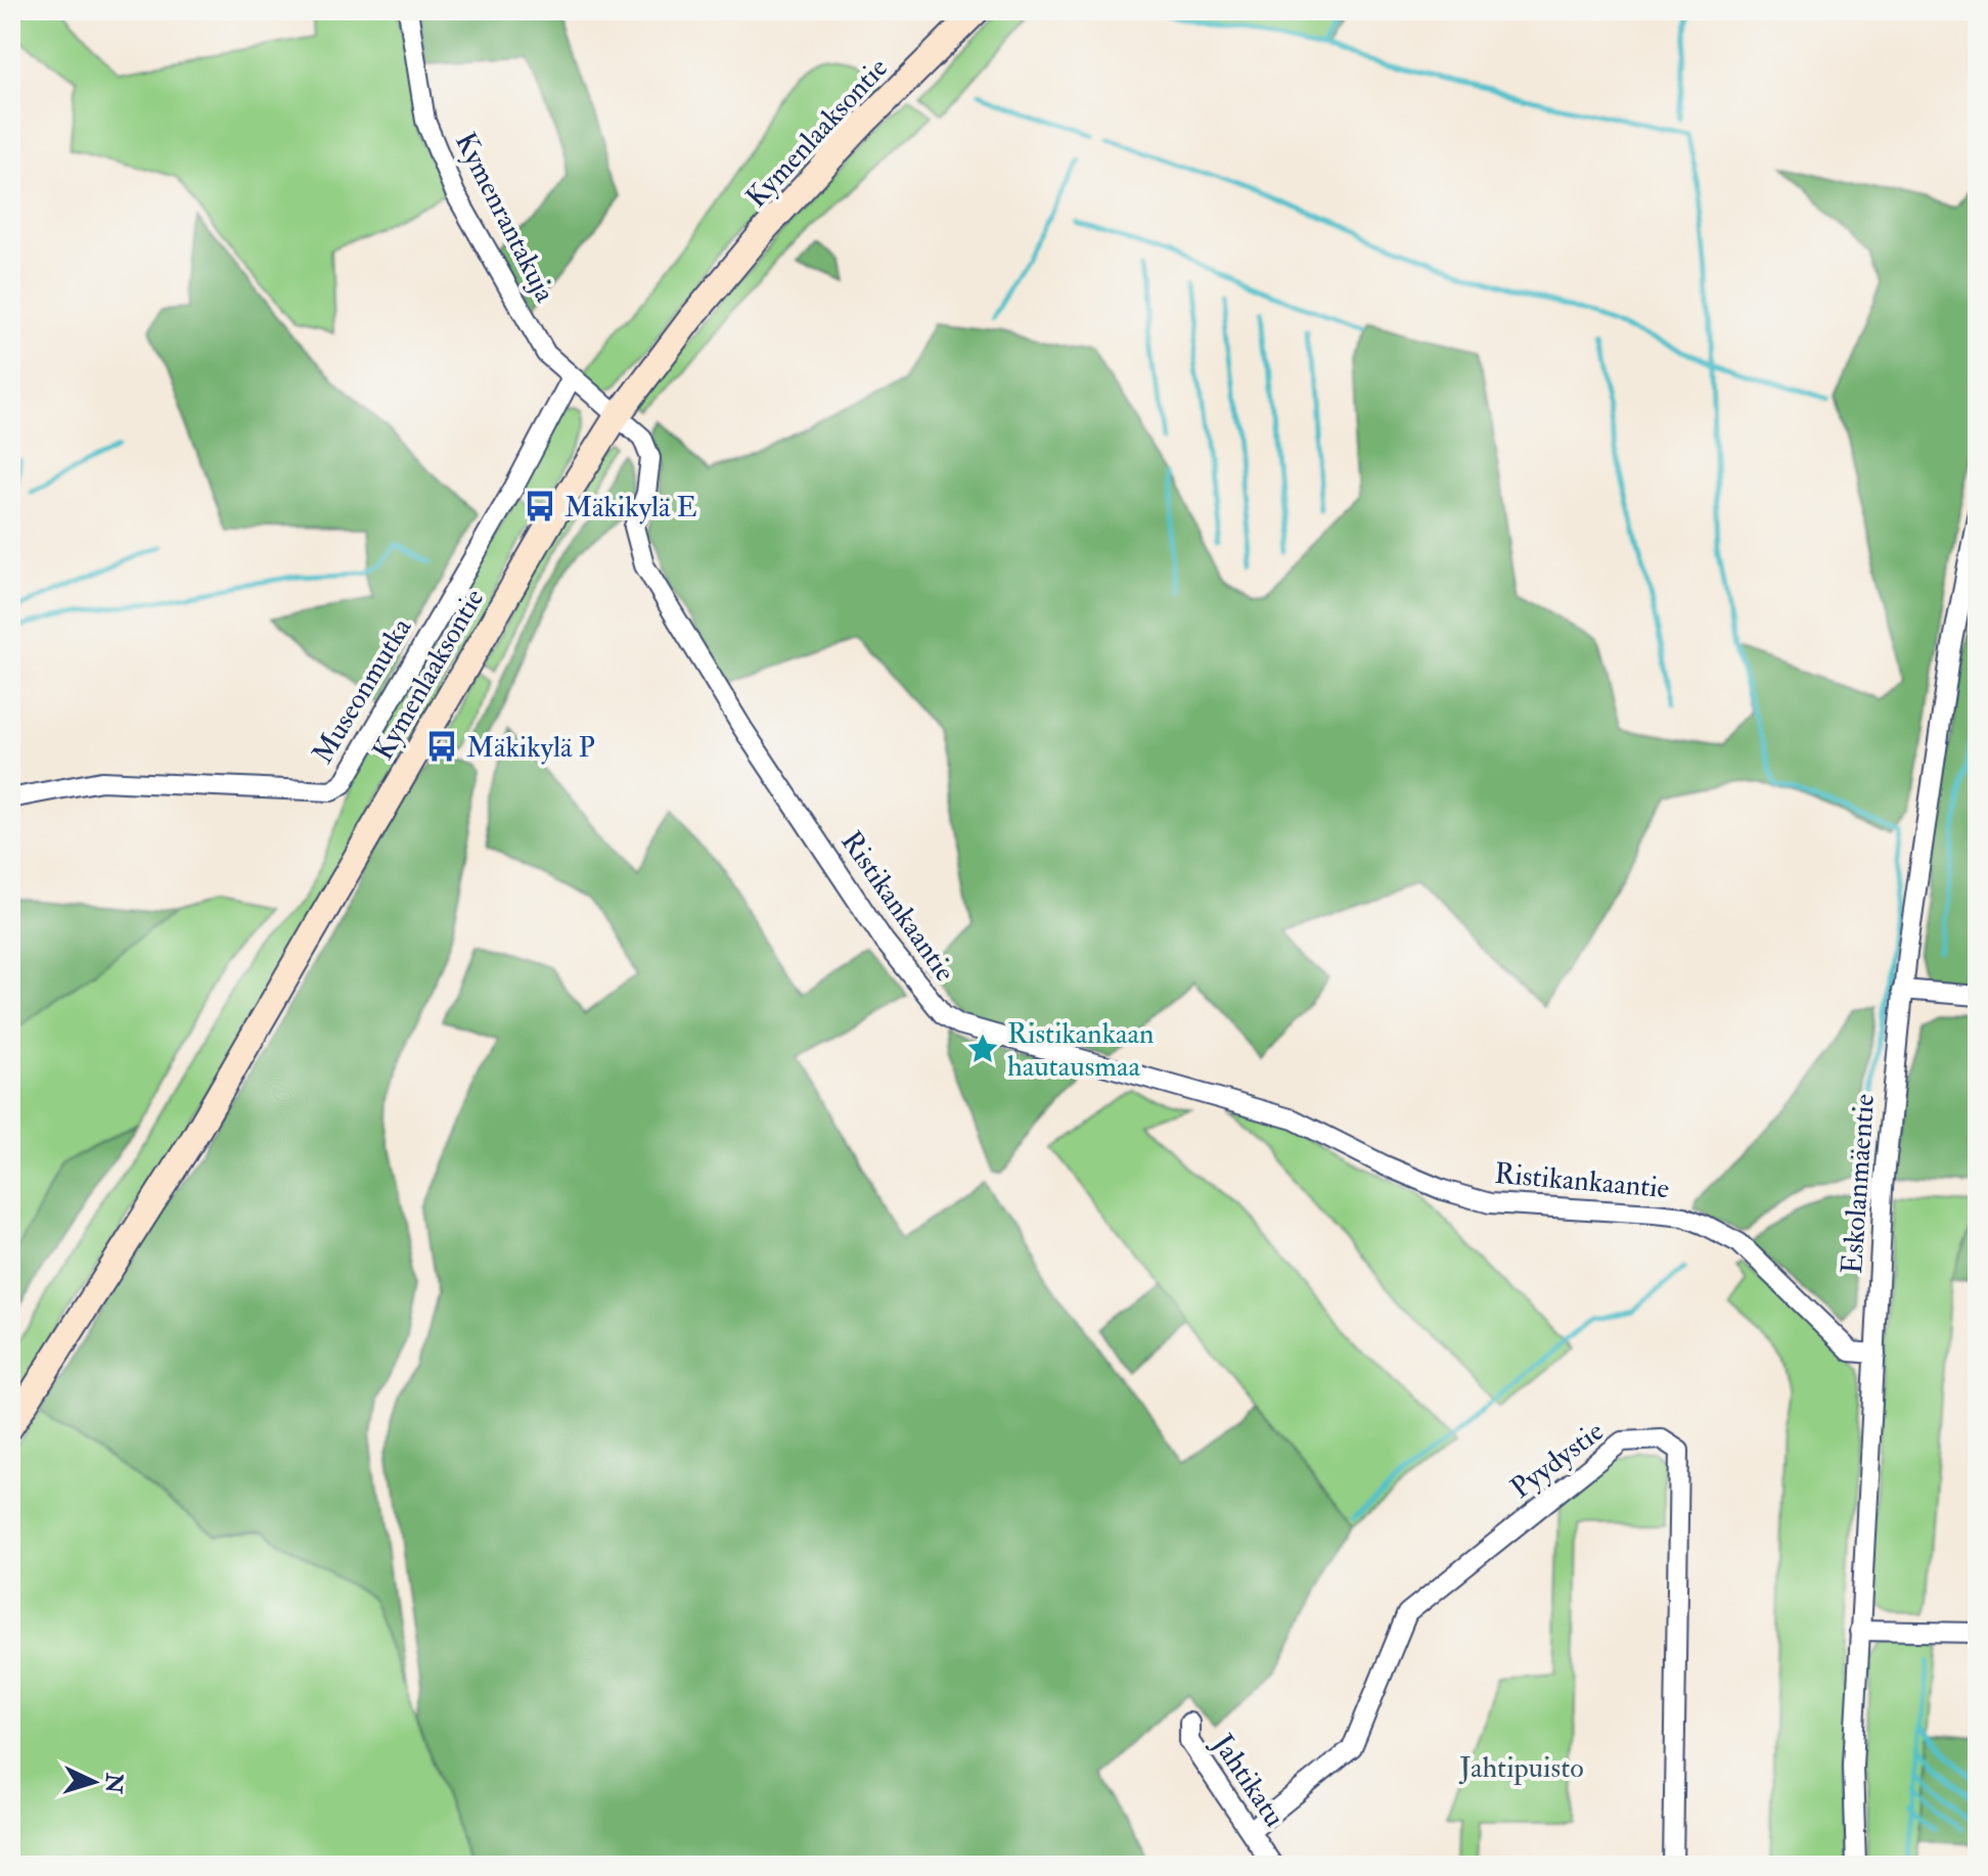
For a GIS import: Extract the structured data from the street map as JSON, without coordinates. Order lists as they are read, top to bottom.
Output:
{
  "streets": {
    "main road": ["Kymenlaaksontie"],
    "street": [
      "Kymenrantakuja",
      "Museonmutka",
      "Ristikankaantie",
      "Eskolanmäentie",
      "Pyydystie",
      "Jahtikatu"
    ]
  },
  "crossings": [
    ["Kymenlaaksontie", "Kymenrantakuja"],
    ["Kymenlaaksontie", "Ristikankaantie"],
    ["Kymenrantakuja", "Museonmutka"],
    ["Kymenrantakuja", "Ristikankaantie"],
    ["Ristikankaantie", "Eskolanmäentie"],
    ["Pyydystie", "Jahtikatu"]
  ],
  "parks": ["Jahtipuisto"],
  "places": {
    "bus stop": ["Mäkikylä E", "Mäkikylä P"],
    "place": ["Ristikankaan hautausmaa"]
  },
  "north": "right"
}
